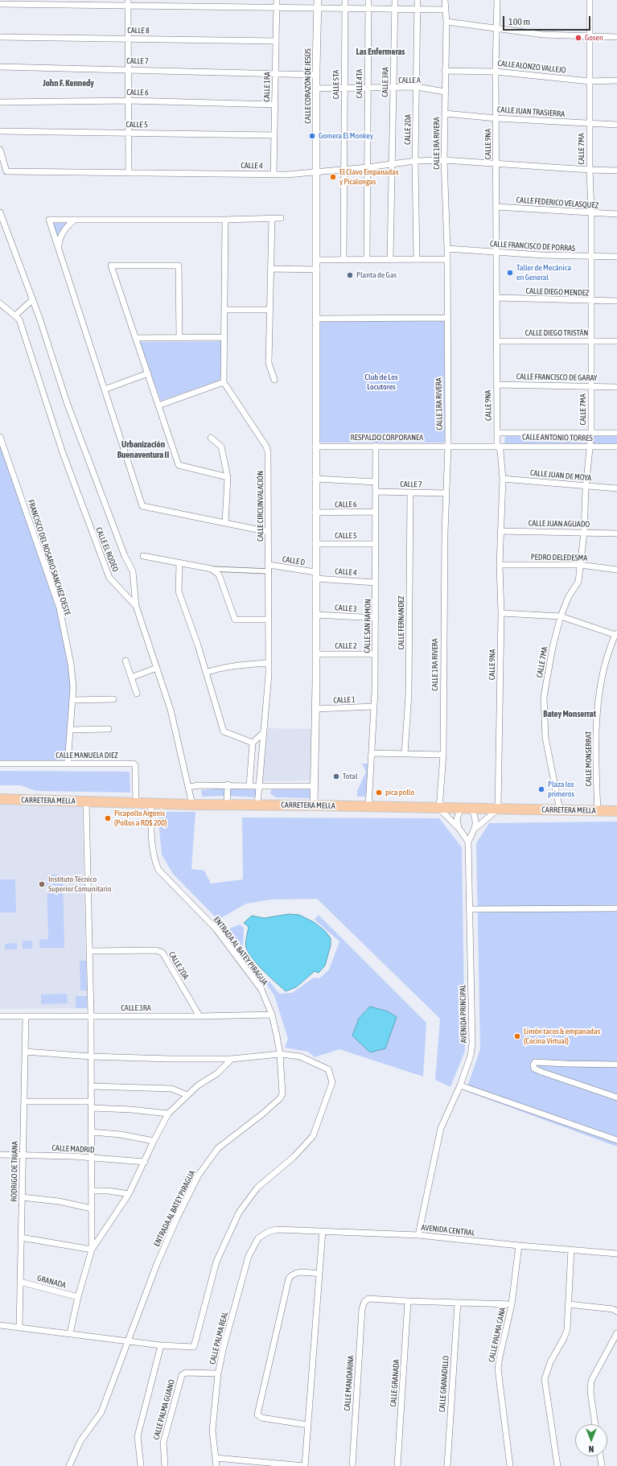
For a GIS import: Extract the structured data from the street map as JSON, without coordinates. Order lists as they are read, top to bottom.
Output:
{
  "streets": {
    "main road": ["CARRETERA MELLA"],
    "street": [
      "CALLE 8",
      "CALLE 7",
      "CALLE ALONZO VALLEJO",
      "CALLE A",
      "CALLE 3RA",
      "CALLE 4TA",
      "CALLE 5TA",
      "CALLE CORAZÓN DE JESÚS",
      "CALLE 1RA",
      "CALLE 6",
      "CALLE JUAN TRASIERRA",
      "CALLE 5",
      "CALLE 2DA",
      "CALLE 1RA RIVERA",
      "CALLE 9NA",
      "CALLE 7MA",
      "CALLE 4",
      "CALLE FEDERICO VELASQUEZ",
      "CALLE FRANCISCO DE PORRAS",
      "CALLE DIEGO MENDEZ",
      "CALLE DIEGO TRISTÁN",
      "CALLE FRANCISCO DE GARAY",
      "RESPALDO CORPORANEA",
      "CALLE ANTONIO TORRES",
      "CALLE JUAN DE MOYA",
      "CALLE CIRCUNVALACIÓN",
      "CALLE JUAN AGUADO",
      "CALLE EL RODEO",
      "FRANCISCO DEL ROSARIO SANCHEZ OESTE",
      "PEDRO DELEDESMA",
      "CALLE D",
      "CALLE 3",
      "CALLE FERNANDEZ",
      "CALLE SAN RAMON",
      "CALLE 2",
      "CALLE 1",
      "CALLE MANUELA DIEZ",
      "CALLE MONSERRAT",
      "ENTRADA AL BATEY PIRAGUA",
      "AVENIDA PRINCIPAL",
      "CALLE MADRID",
      "RODRIGO DE TRIANA",
      "AVENIDA CENTRAL",
      "GRANADA",
      "CALLE PALMA CANA",
      "CALLE PALMA REAL",
      "CALLE MANDARINA",
      "CALLE GRANADA",
      "CALLE GRANADILLO",
      "CALLE PALMA GUANO"
    ]
  },
  "crossings": [
    ["CALLE 8", "CALLE 1RA"],
    ["CALLE 7", "CALLE CORAZÓN DE JESÚS"],
    ["CALLE 7", "CALLE 1RA"],
    ["CALLE 7", "CALLE 1RA RIVERA"],
    ["CALLE 7", "CALLE FERNANDEZ"],
    ["CALLE 7", "CALLE SAN RAMON"],
    ["CALLE ALONZO VALLEJO", "CALLE 1RA RIVERA"],
    ["CALLE ALONZO VALLEJO", "CALLE 9NA"],
    ["CALLE ALONZO VALLEJO", "CALLE 7MA"],
    ["CALLE A", "CALLE 3RA"],
    ["CALLE A", "CALLE 4TA"],
    ["CALLE A", "CALLE 5TA"],
    ["CALLE A", "CALLE CORAZÓN DE JESÚS"],
    ["CALLE A", "CALLE 2DA"],
    ["CALLE A", "CALLE 1RA RIVERA"],
    ["CALLE 3RA", "CALLE 2DA"],
    ["CALLE 3RA", "CALLE 4"],
    ["CALLE 3RA", "ENTRADA AL BATEY PIRAGUA"],
    ["CALLE 3RA", "RODRIGO DE TRIANA"],
    ["CALLE 4TA", "CALLE 4"],
    ["CALLE 5TA", "CALLE 4"],
    ["CALLE CORAZÓN DE JESÚS", "CALLE 6"],
    ["CALLE CORAZÓN DE JESÚS", "CALLE 5"],
    ["CALLE CORAZÓN DE JESÚS", "CALLE 4"],
    ["CALLE CORAZÓN DE JESÚS", "RESPALDO CORPORANEA"],
    ["CALLE CORAZÓN DE JESÚS", "CALLE D"],
    ["CALLE CORAZÓN DE JESÚS", "CALLE 3"],
    ["CALLE CORAZÓN DE JESÚS", "CALLE 2"],
    ["CALLE CORAZÓN DE JESÚS", "CALLE 1"],
    ["CALLE CORAZÓN DE JESÚS", "CARRETERA MELLA"],
    ["CALLE 1RA", "CALLE 6"],
    ["CALLE 1RA", "CALLE 5"],
    ["CALLE 1RA", "CALLE 4"],
    ["CALLE 6", "CALLE SAN RAMON"],
    ["CALLE JUAN TRASIERRA", "CALLE 1RA RIVERA"],
    ["CALLE JUAN TRASIERRA", "CALLE 9NA"],
    ["CALLE JUAN TRASIERRA", "CALLE 7MA"],
    ["CALLE 5", "CALLE SAN RAMON"],
    ["CALLE 2DA", "CALLE 4"],
    ["CALLE 1RA RIVERA", "CALLE 4"],
    ["CALLE 1RA RIVERA", "CALLE FRANCISCO DE PORRAS"],
    ["CALLE 1RA RIVERA", "RESPALDO CORPORANEA"],
    ["CALLE 1RA RIVERA", "CARRETERA MELLA"],
    ["CALLE 9NA", "CALLE 4"],
    ["CALLE 9NA", "CALLE FEDERICO VELASQUEZ"],
    ["CALLE 9NA", "CALLE FRANCISCO DE PORRAS"],
    ["CALLE 9NA", "CALLE DIEGO MENDEZ"],
    ["CALLE 9NA", "CALLE DIEGO TRISTÁN"],
    ["CALLE 9NA", "CALLE FRANCISCO DE GARAY"],
    ["CALLE 9NA", "RESPALDO CORPORANEA"],
    ["CALLE 9NA", "CALLE ANTONIO TORRES"],
    ["CALLE 9NA", "CALLE JUAN DE MOYA"],
    ["CALLE 9NA", "CALLE JUAN AGUADO"],
    ["CALLE 9NA", "PEDRO DELEDESMA"],
    ["CALLE 9NA", "CARRETERA MELLA"],
    ["CALLE 7MA", "CALLE 4"],
    ["CALLE 7MA", "CALLE FEDERICO VELASQUEZ"],
    ["CALLE 7MA", "CALLE FRANCISCO DE PORRAS"],
    ["CALLE 7MA", "CALLE DIEGO MENDEZ"],
    ["CALLE 7MA", "CALLE DIEGO TRISTÁN"],
    ["CALLE 7MA", "CALLE FRANCISCO DE GARAY"],
    ["CALLE 7MA", "CALLE ANTONIO TORRES"],
    ["CALLE 7MA", "CALLE JUAN DE MOYA"],
    ["CALLE 7MA", "CALLE JUAN AGUADO"],
    ["CALLE 7MA", "PEDRO DELEDESMA"],
    ["CALLE 7MA", "CARRETERA MELLA"],
    ["CALLE 4", "CALLE D"],
    ["CALLE 4", "CALLE SAN RAMON"],
    ["RESPALDO CORPORANEA", "CALLE ANTONIO TORRES"],
    ["RESPALDO CORPORANEA", "CALLE SAN RAMON"],
    ["CALLE CIRCUNVALACIÓN", "CALLE D"],
    ["CALLE CIRCUNVALACIÓN", "CARRETERA MELLA"],
    ["CALLE EL RODEO", "CARRETERA MELLA"],
    ["FRANCISCO DEL ROSARIO SANCHEZ OESTE", "CALLE MANUELA DIEZ"],
    ["CALLE 3", "CALLE SAN RAMON"],
    ["CALLE SAN RAMON", "CALLE 2"],
    ["CALLE SAN RAMON", "CALLE 1"],
    ["CALLE SAN RAMON", "CARRETERA MELLA"],
    ["CALLE MANUELA DIEZ", "CARRETERA MELLA"],
    ["CALLE MONSERRAT", "CARRETERA MELLA"],
    ["CARRETERA MELLA", "ENTRADA AL BATEY PIRAGUA"],
    ["AVENIDA PRINCIPAL", "AVENIDA CENTRAL"],
    ["CALLE MADRID", "RODRIGO DE TRIANA"],
    ["RODRIGO DE TRIANA", "GRANADA"],
    ["AVENIDA CENTRAL", "CALLE PALMA CANA"],
    ["AVENIDA CENTRAL", "CALLE PALMA REAL"],
    ["CALLE PALMA REAL", "CALLE PALMA GUANO"],
    ["CALLE MANDARINA", "CALLE GRANADA"]
  ],
  "districts": [
    "Las Enfermeras",
    "John F. Kennedy",
    "Urbanización Buenaventura II",
    "Batey Monserrat"
  ],
  "parks": ["Club de Los Locutores"],
  "places": [
    "Gosen",
    "Gomera El Monkey",
    "El Clavo Empanadas y Picalongas",
    "Taller de Mecánica en General",
    "Planta de Gas",
    "Total",
    "Plaza los primeros",
    "pica pollo",
    "Picapollo Argenis (Pollos a RD$ 200)",
    "Instituto Técnico Superior Comunitario",
    "Limón tacos & empanadas (Cocina Virtual)"
  ],
  "scale_bar": "100 m",
  "north": "bottom"
}
